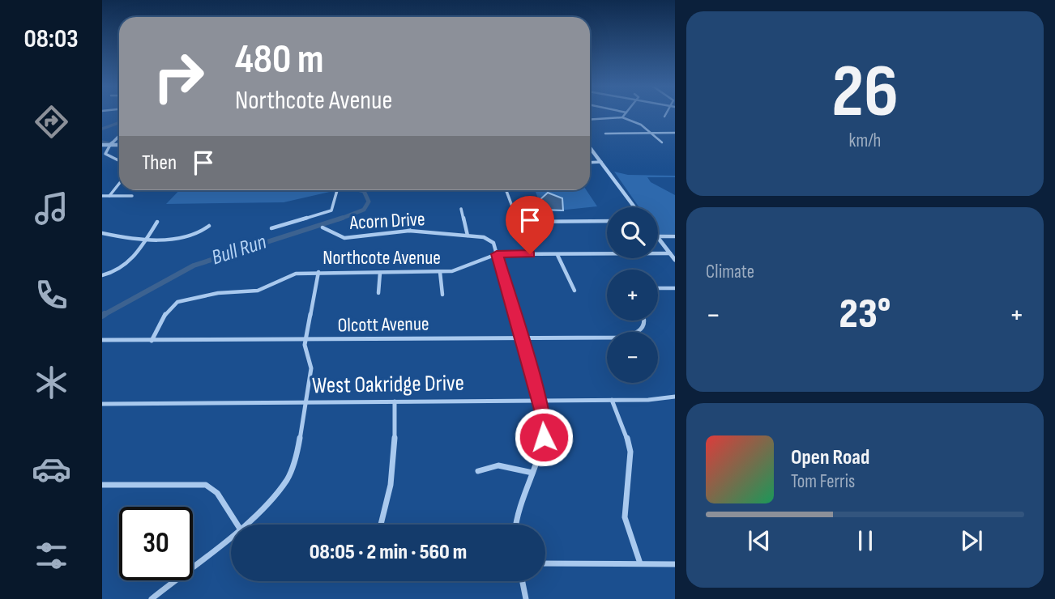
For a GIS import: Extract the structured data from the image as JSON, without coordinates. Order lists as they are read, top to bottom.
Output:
{
  "streets": {
    "street": [
      "Acorn Drive",
      "Northcote Avenue",
      "Olcott Avenue",
      "West Oakridge Drive"
    ]
  },
  "crossings": [
    ["Acorn Drive", "Northcote Avenue"],
    ["Northcote Avenue", "Olcott Avenue"]
  ],
  "water": ["Bull Run"],
  "page": {
    "tabs": "08:03",
    "tile": [
      ["26", "km/h"],
      "Climate"
    ],
    "turn": ["480 m", "Northcote Avenue"],
    "then": "Then",
    "map_buttons": ["+", "−"],
    "heat": ["−", "23°", "+"],
    "song": ["Open Road", "Tom Ferris"],
    "limit": "30",
    "trip": "08:05 · 2 min · 560 m"
  }
}
